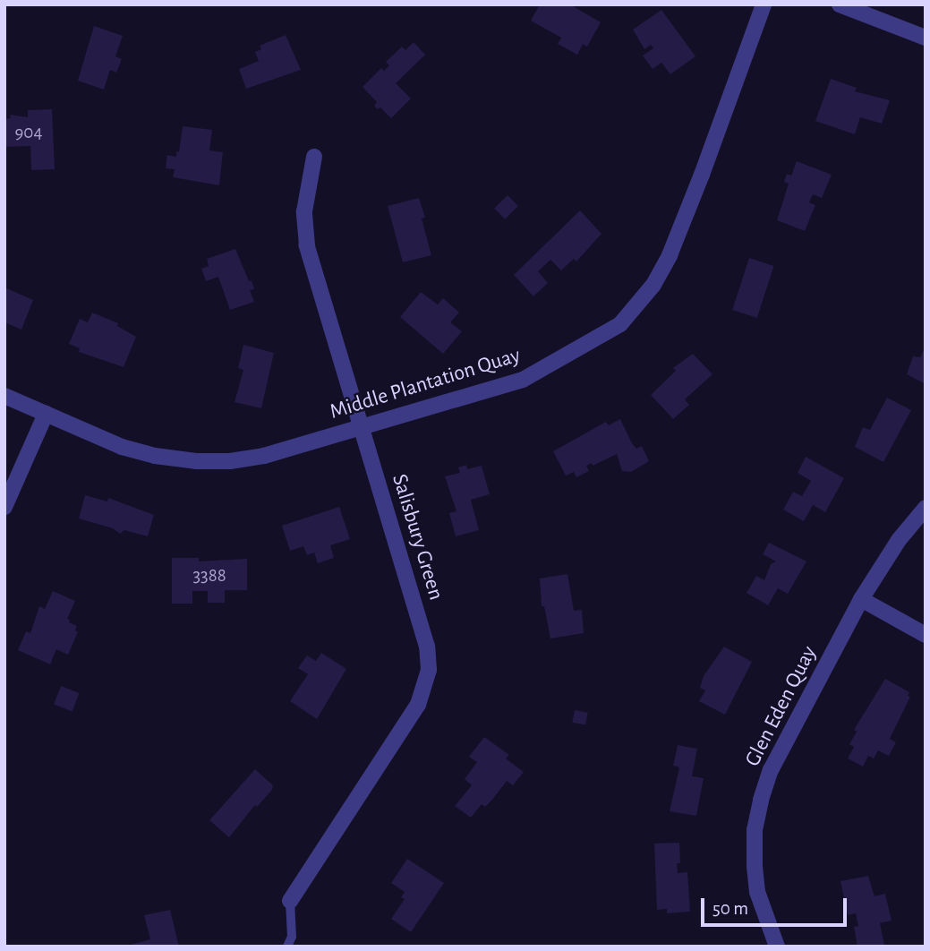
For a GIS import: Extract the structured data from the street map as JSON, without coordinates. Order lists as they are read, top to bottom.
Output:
{
  "streets": {
    "street": ["Middle Plantation Quay", "Salisbury Green", "Glen Eden Quay"]
  },
  "crossings": [
    ["Middle Plantation Quay", "Salisbury Green"]
  ],
  "house_numbers": ["904", "3388"],
  "scale_bar": "50 m"
}
